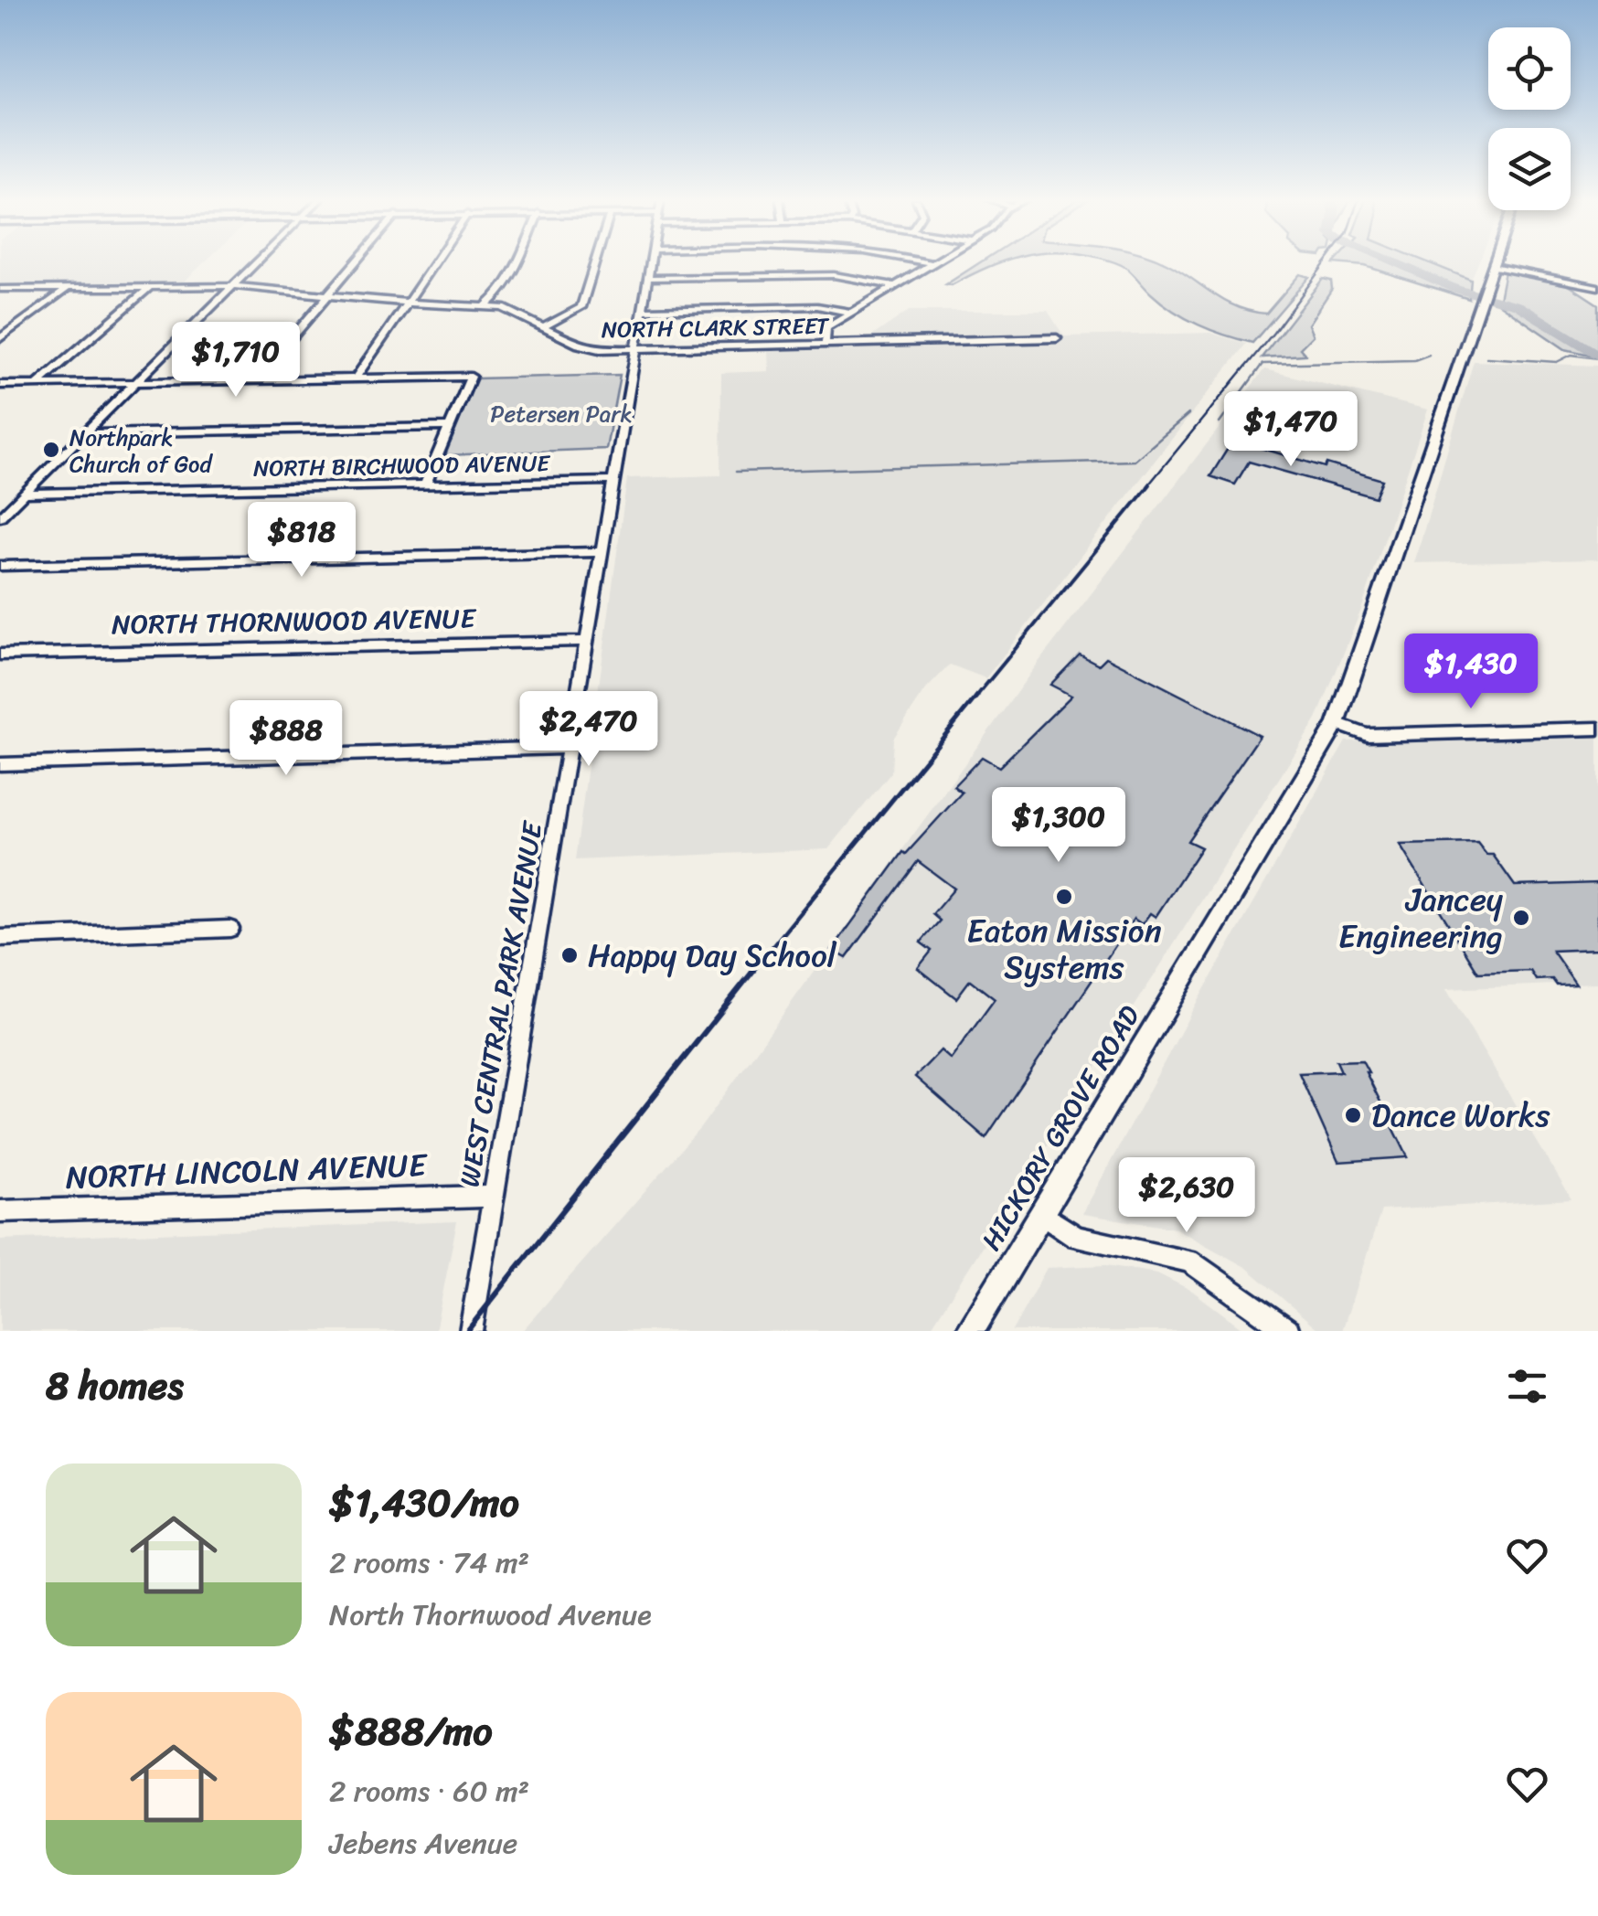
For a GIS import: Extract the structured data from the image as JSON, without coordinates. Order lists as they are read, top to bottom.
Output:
{
  "streets": {
    "main road": ["HICKORY GROVE ROAD"],
    "street": [
      "NORTH CLARK STREET",
      "NORTH BIRCHWOOD AVENUE",
      "NORTH THORNWOOD AVENUE",
      "WEST CENTRAL PARK AVENUE",
      "NORTH LINCOLN AVENUE"
    ]
  },
  "crossings": [
    ["NORTH CLARK STREET", "WEST CENTRAL PARK AVENUE"],
    ["NORTH BIRCHWOOD AVENUE", "WEST CENTRAL PARK AVENUE"],
    ["NORTH THORNWOOD AVENUE", "WEST CENTRAL PARK AVENUE"],
    ["WEST CENTRAL PARK AVENUE", "NORTH LINCOLN AVENUE"]
  ],
  "parks": ["Petersen Park"],
  "places": [
    "Northpark Church of God",
    "Eaton Mission Systems",
    "Jancey Engineering",
    "Happy Day School",
    "Dance Works"
  ],
  "page": {
    "price": [
      "$1,710",
      "$1,470",
      "$818",
      "$1,430",
      "$2,470",
      "$888",
      "$1,300",
      "$2,630"
    ],
    "heading": "8 homes",
    "list": [
      {
        "name": "$1,430/mo",
        "note": "2 rooms · 74 m² · North Thornwood Avenue"
      },
      {
        "name": "$888/mo",
        "note": "2 rooms · 60 m² · Jebens Avenue"
      }
    ]
  }
}
